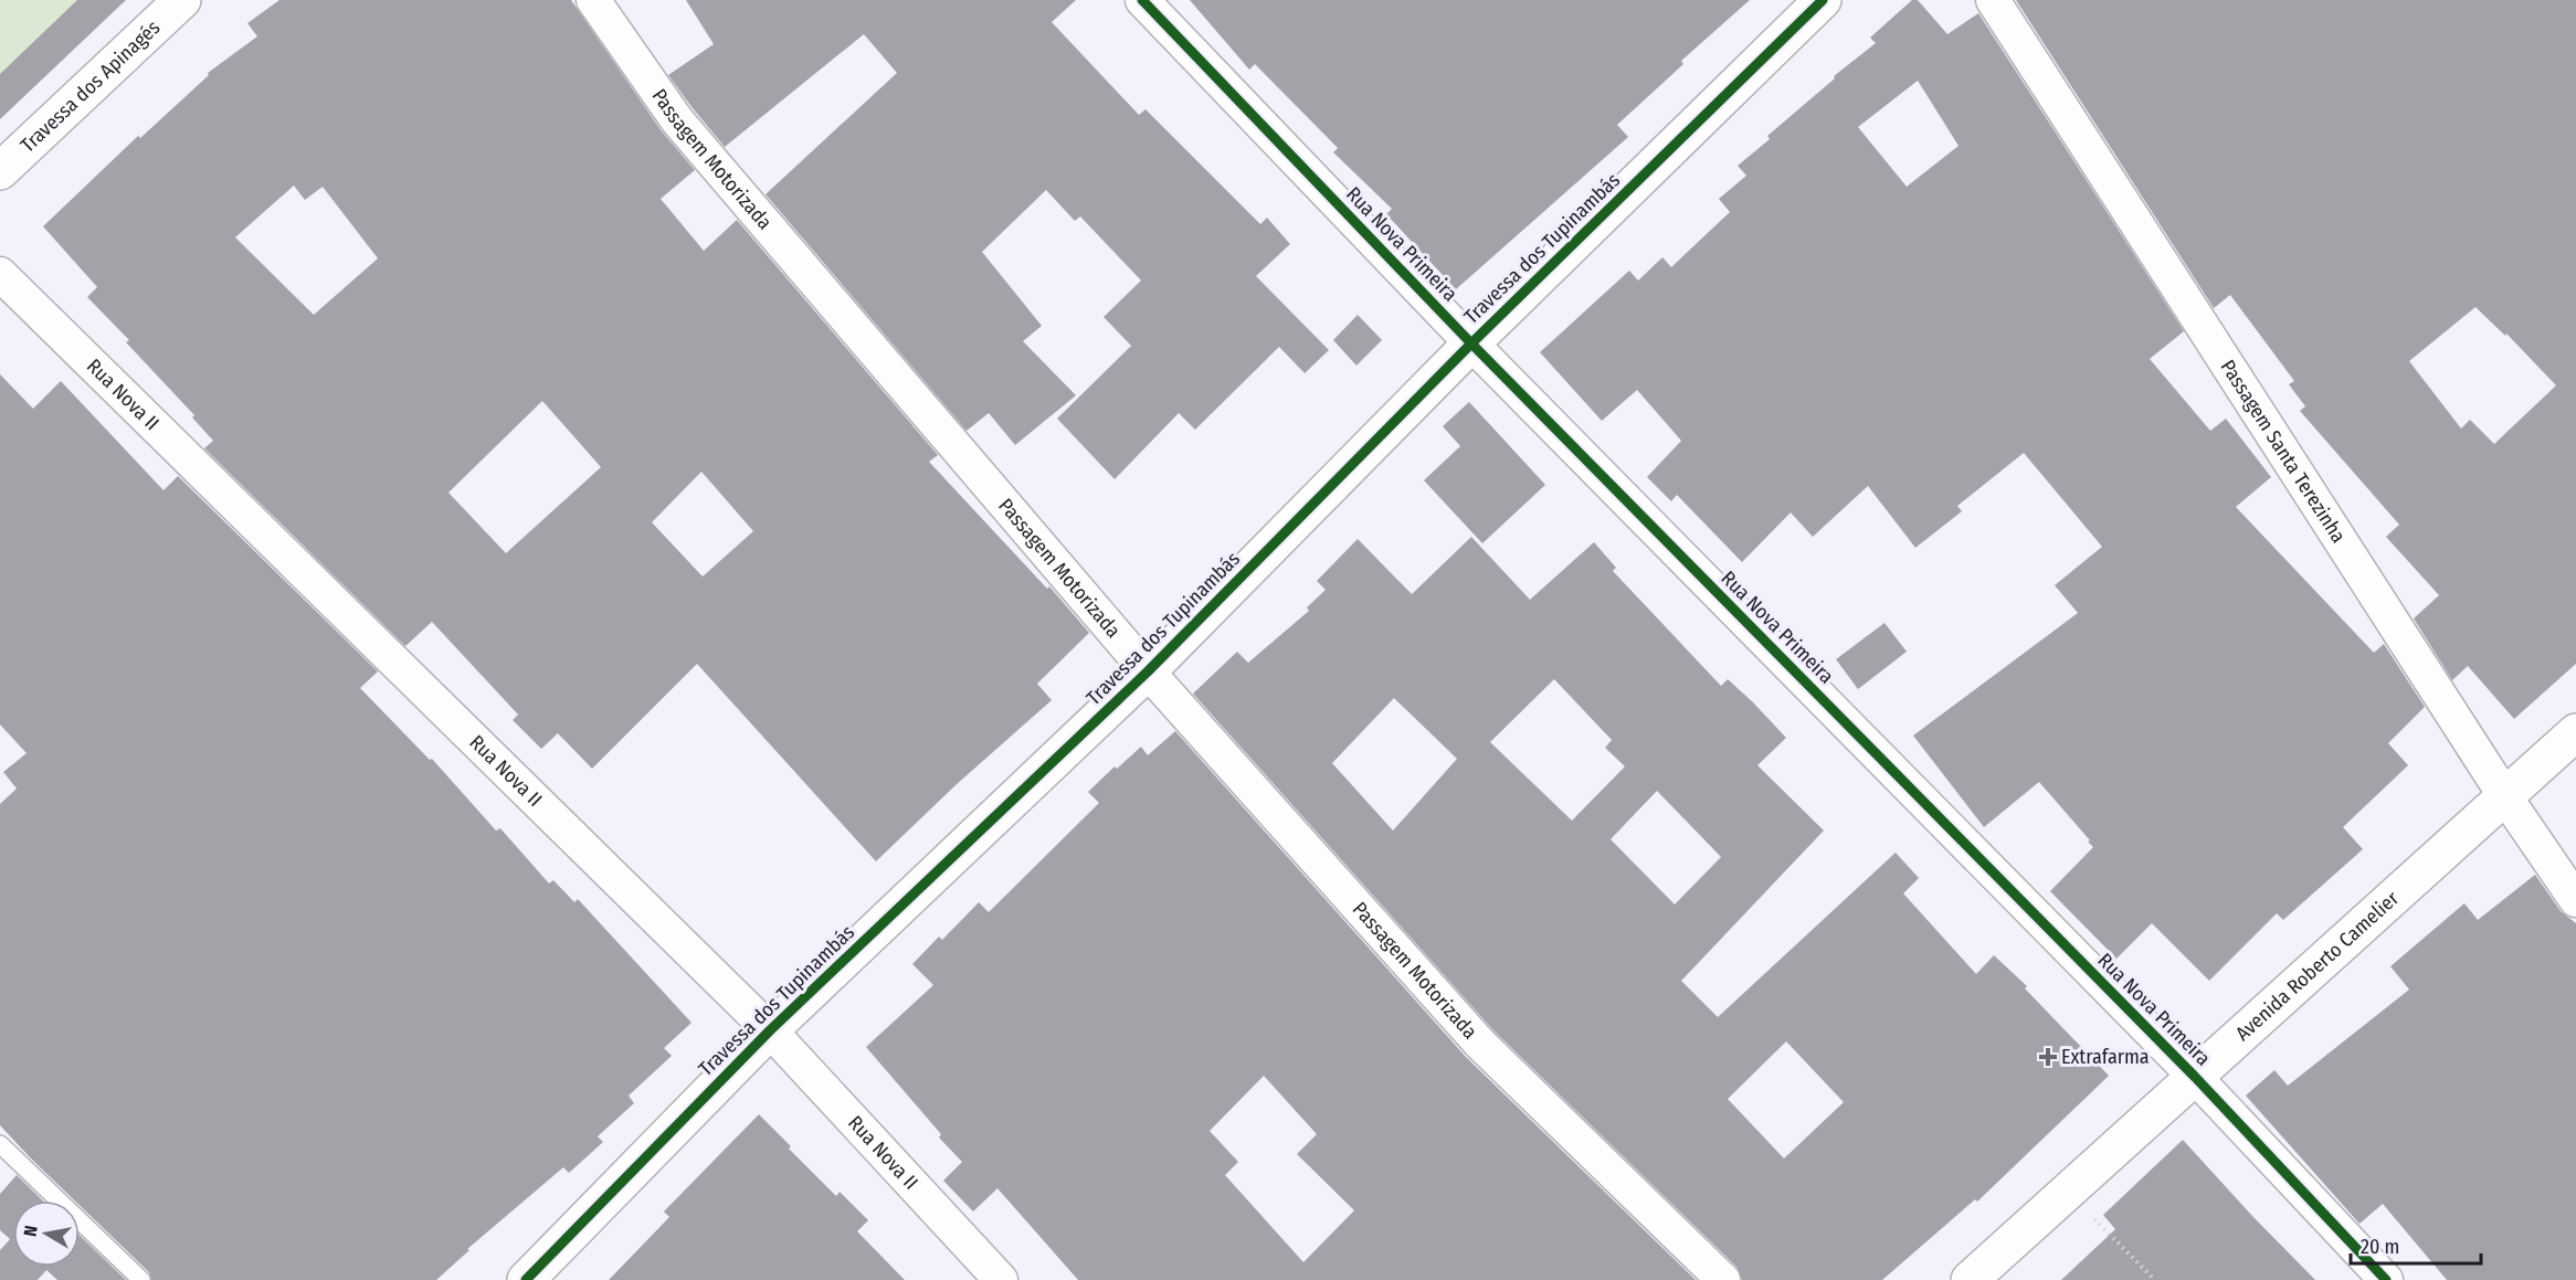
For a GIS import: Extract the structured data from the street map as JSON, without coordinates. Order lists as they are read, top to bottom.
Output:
{
  "streets": {
    "street": [
      "Travessa dos Apinagés",
      "Passagem Motorizada",
      "Rua Nova Primeira",
      "Travessa dos Tupinambás",
      "Rua Nova II",
      "Passagem Santa Terezinha",
      "Avenida Roberto Camelier"
    ]
  },
  "crossings": [
    ["Passagem Motorizada", "Travessa dos Tupinambás"],
    ["Rua Nova Primeira", "Travessa dos Tupinambás"],
    ["Rua Nova Primeira", "Avenida Roberto Camelier"],
    ["Travessa dos Tupinambás", "Rua Nova II"],
    ["Passagem Santa Terezinha", "Avenida Roberto Camelier"]
  ],
  "places": {
    "health": ["Extrafarma"]
  },
  "scale_bar": "20 m",
  "north": "left"
}
